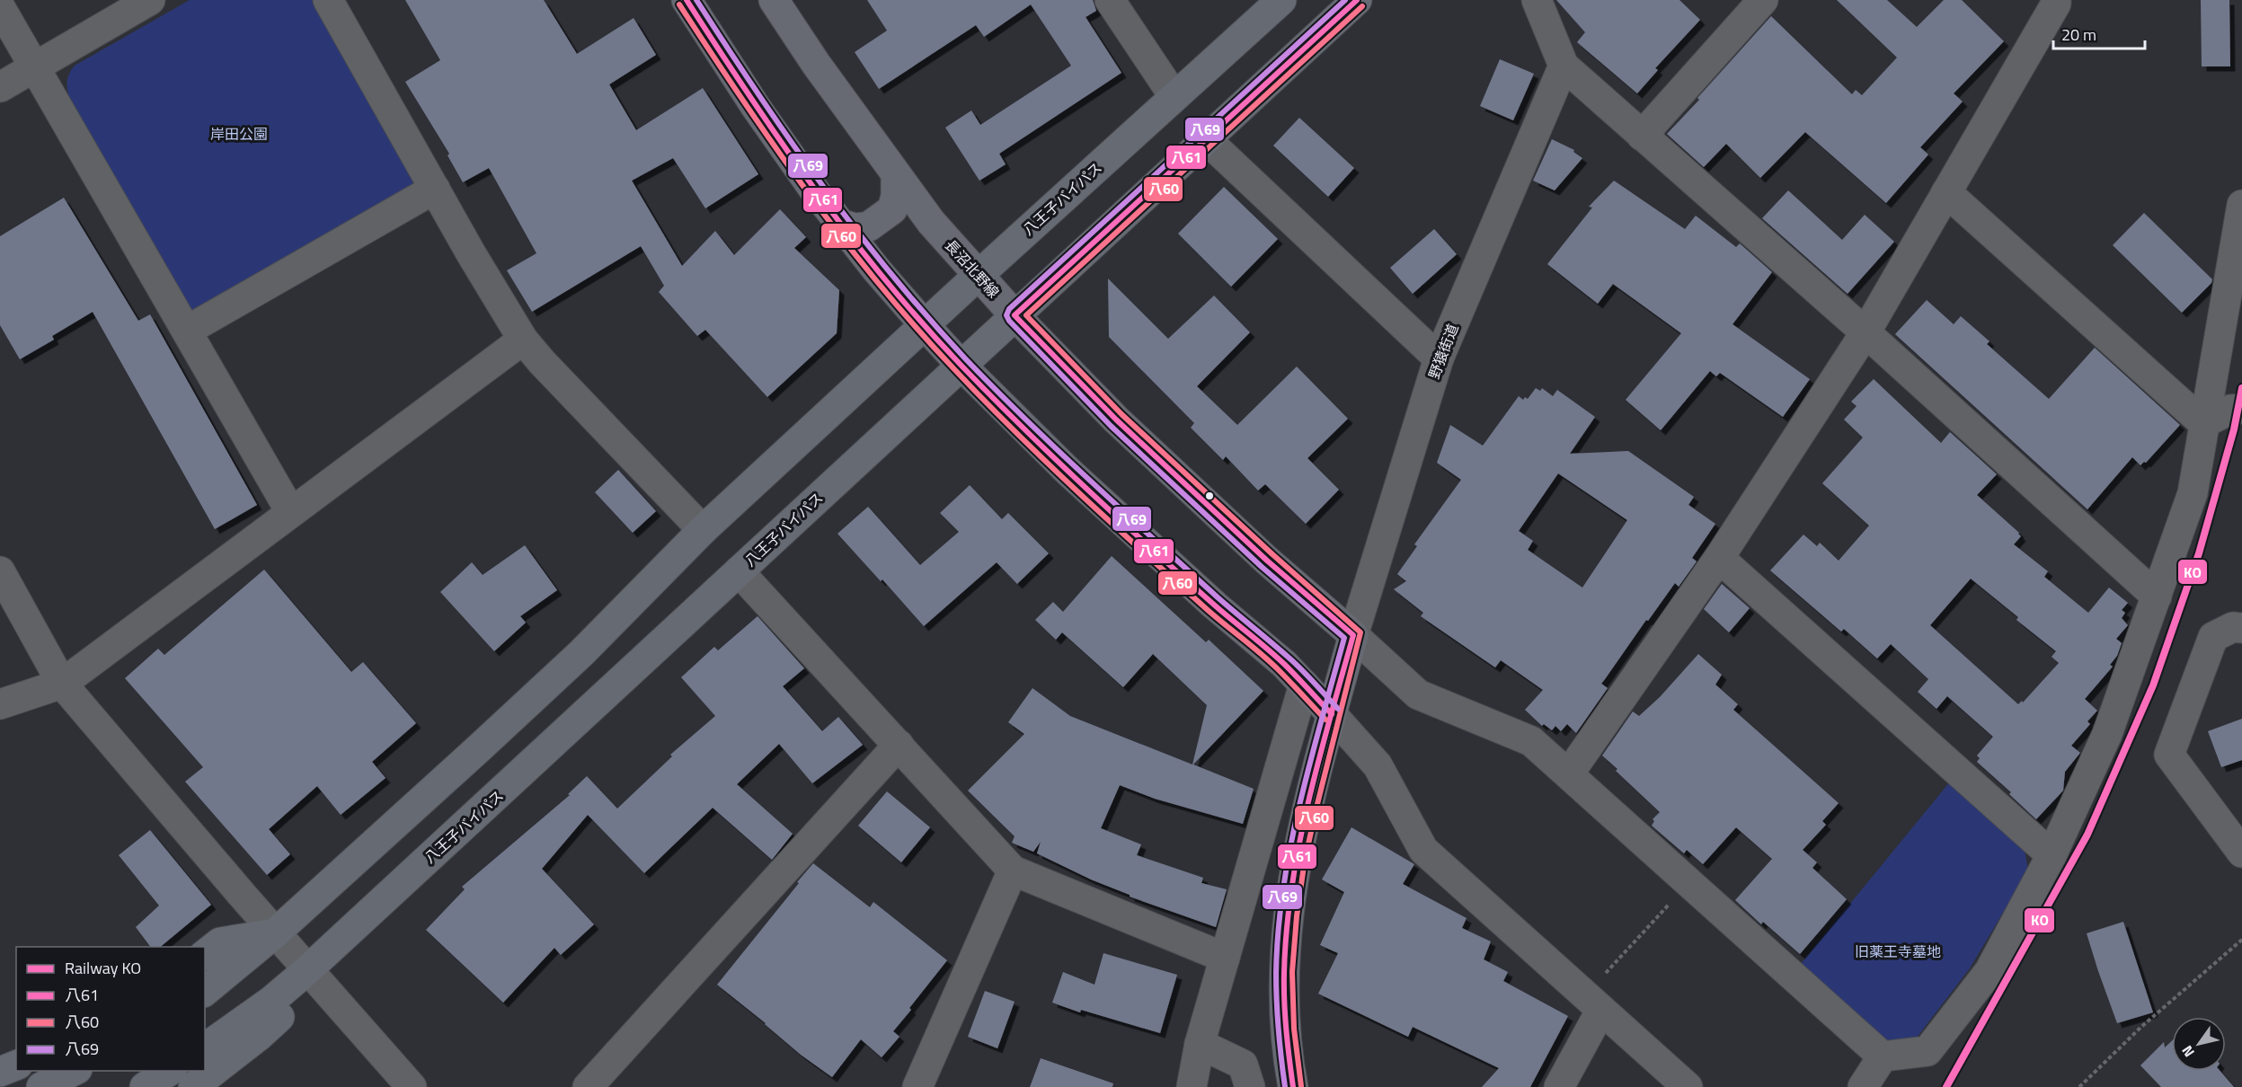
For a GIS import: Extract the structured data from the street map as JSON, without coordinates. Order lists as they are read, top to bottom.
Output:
{
  "streets": {
    "highway": ["八王子バイパス"],
    "main road": ["長沼北野線", "野猿街道"]
  },
  "crossings": [
    ["八王子バイパス", "長沼北野線"],
    ["長沼北野線", "野猿街道"]
  ],
  "parks": ["岸田公園", "旧薬王寺墓地"],
  "lines": [
    "transit line 八61",
    "transit line 八69",
    "transit line 八60",
    "rail line KO"
  ],
  "legend": [
    "Railway KO",
    "八61",
    "八60",
    "八69"
  ],
  "scale_bar": "20 m",
  "north": "bottom left"
}
